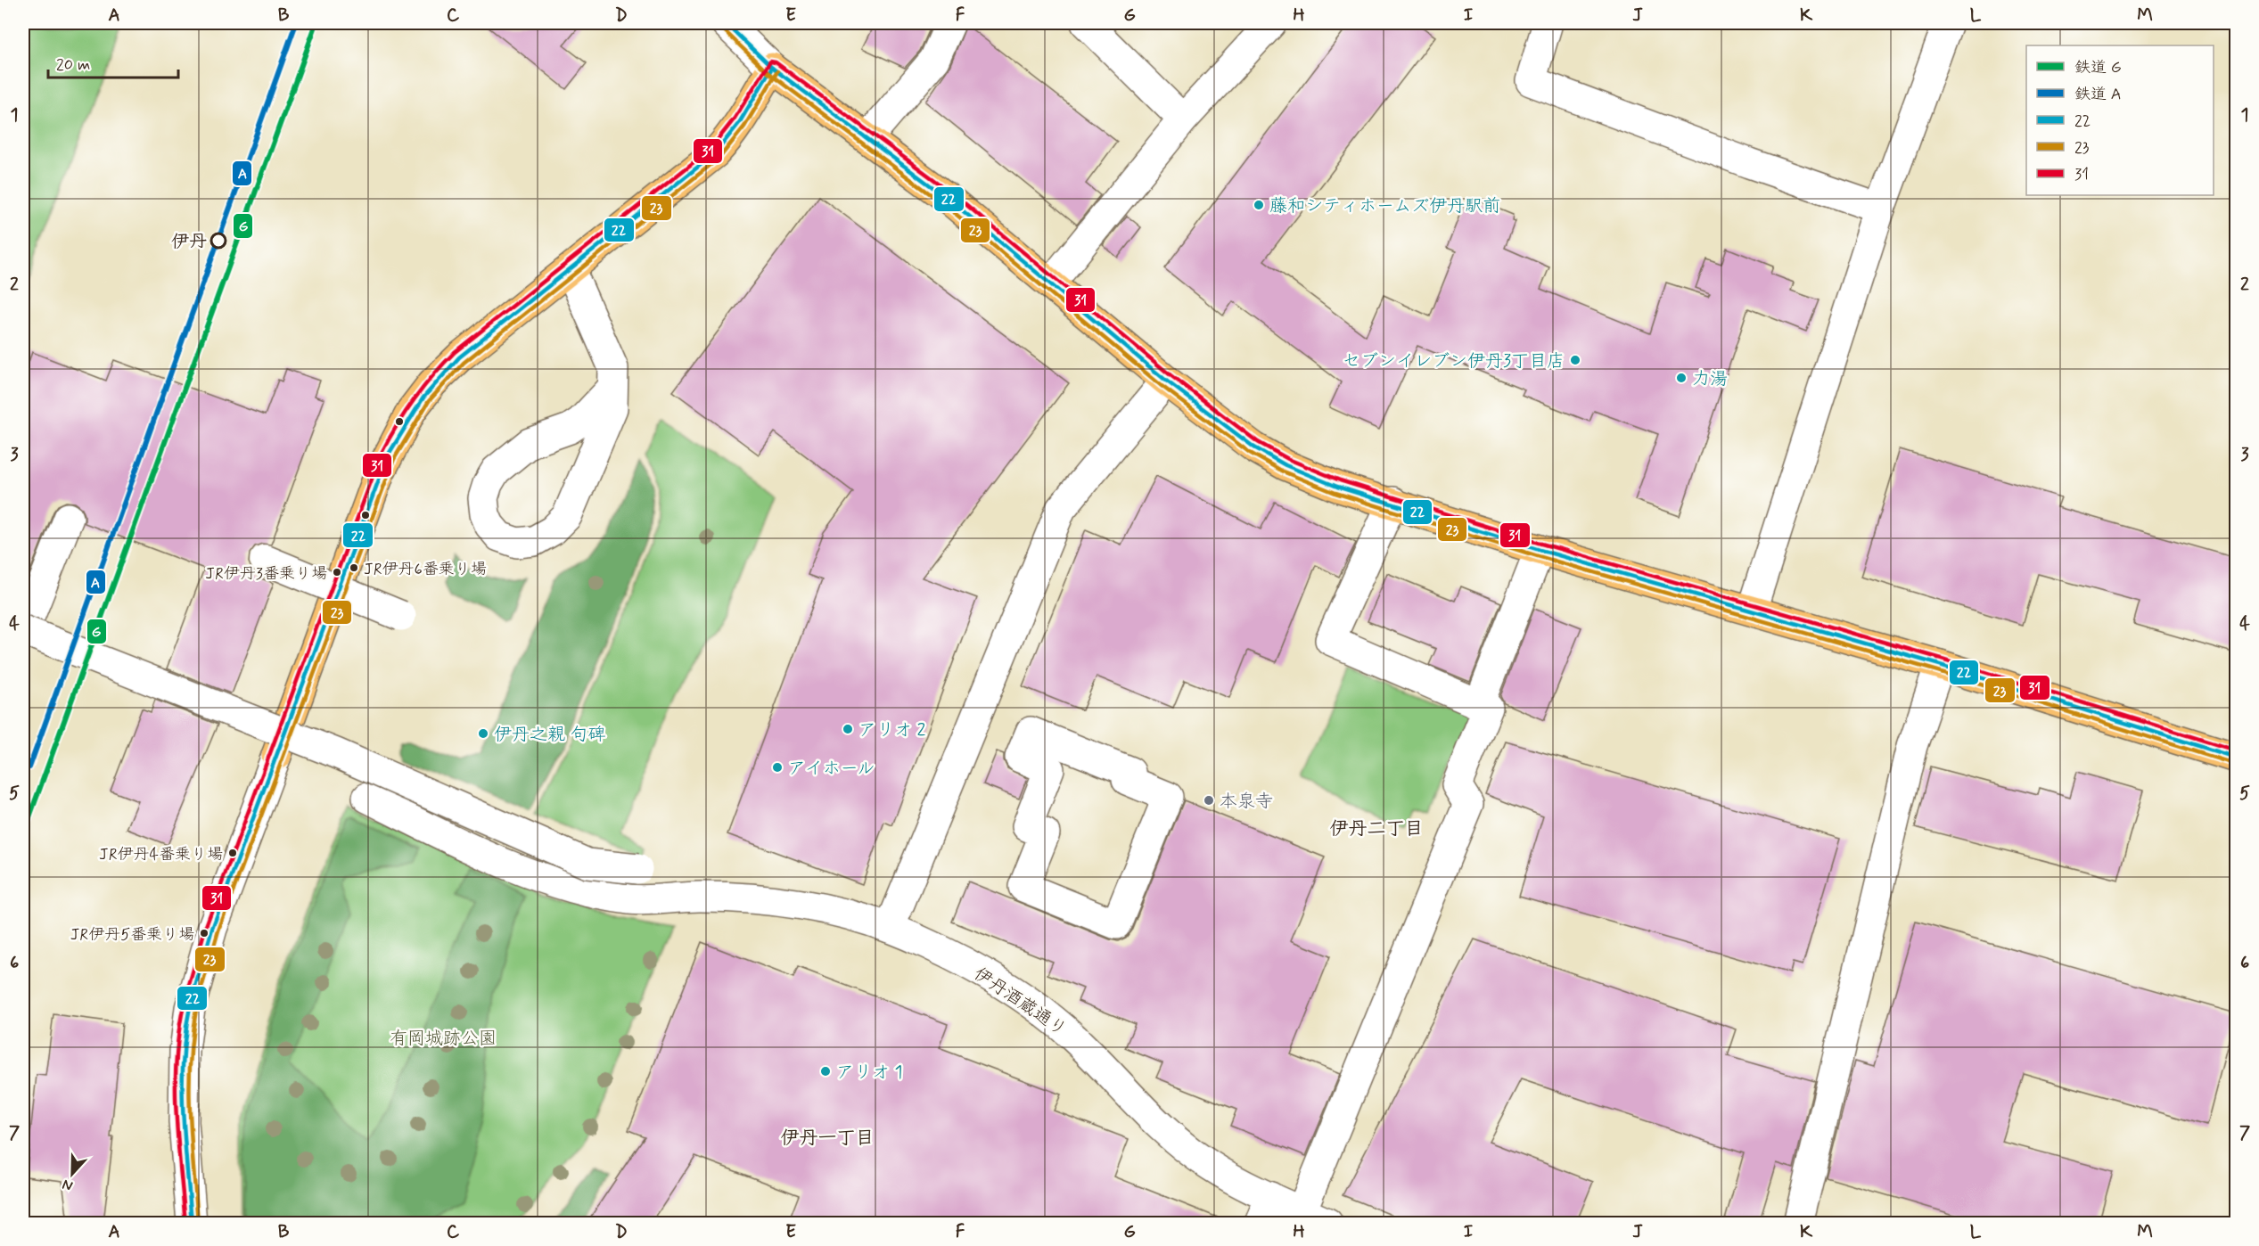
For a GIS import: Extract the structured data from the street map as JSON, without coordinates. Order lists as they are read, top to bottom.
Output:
{
  "streets": {
    "street": ["伊丹酒蔵通り"]
  },
  "districts": ["伊丹二丁目", "伊丹一丁目"],
  "parks": ["有岡城跡公園"],
  "places": [
    "藤和シティホームズ伊丹駅前",
    "伊丹",
    "セブンイレブン伊丹3丁目店",
    "力湯",
    "JR伊丹6番乗り場",
    "JR伊丹3番乗り場",
    "アリオ 2",
    "伊丹之親 句碑",
    "アイホール",
    "本泉寺",
    "JR伊丹4番乗り場",
    "JR伊丹5番乗り場",
    "アリオ 1"
  ],
  "lines": [
    "rail line G",
    "transit line 22",
    "rail line A",
    "transit line 23",
    "transit line 31"
  ],
  "legend": [
    "鉄道 G",
    "鉄道 A",
    "22",
    "23",
    "31"
  ],
  "scale_bar": "20 m",
  "north": "bottom",
  "grid": {
    "columns": [
      "A",
      "B",
      "C",
      "D",
      "E",
      "F",
      "G",
      "H",
      "I",
      "J",
      "K",
      "L",
      "M"
    ],
    "rows": [
      "1",
      "2",
      "3",
      "4",
      "5",
      "6",
      "7"
    ]
  }
}
